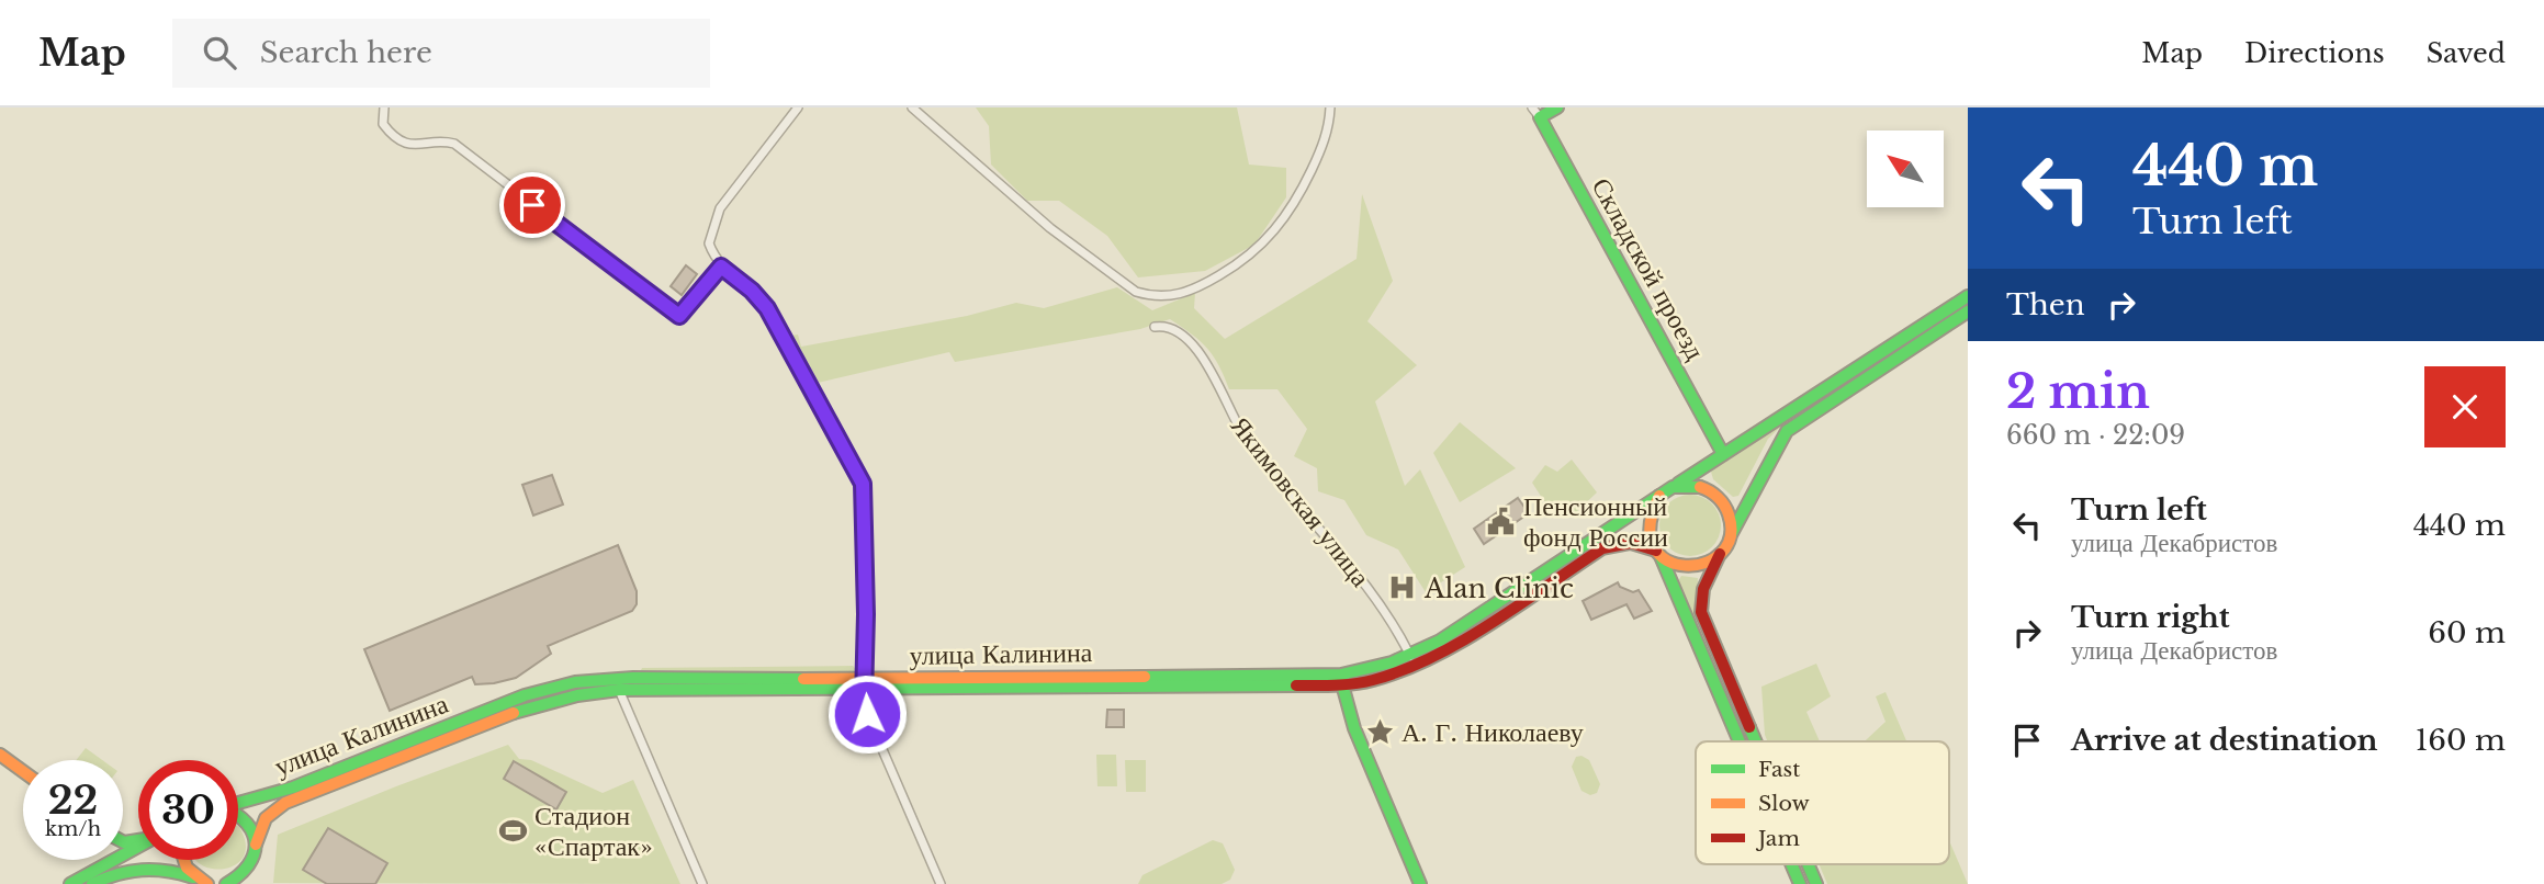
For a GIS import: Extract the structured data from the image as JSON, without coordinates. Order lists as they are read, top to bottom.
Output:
{
  "streets": {
    "main road": ["Складской проезд", "улица Калинина"],
    "street": ["Якимовская улица"]
  },
  "crossings": [
    ["Якимовская улица", "улица Калинина"]
  ],
  "places": {
    "public building": ["Пенсионный фонд России"],
    "hospital": ["Alan Clinic"],
    "place": ["А. Г. Николаеву"],
    "sports": ["Стадион «Спартак»"]
  },
  "legend": ["Fast", "Slow", "Jam"],
  "north": "top left",
  "page": {
    "header": "Map",
    "search": "Search here",
    "nav": ["Map", "Directions", "Saved"],
    "turn": ["440 m", "Turn left"],
    "then": "Then",
    "heading": ["2 min", "660 m · 22:09"],
    "list": [
      {
        "name": "Turn left",
        "note": "улица Декабристов",
        "value": "440 m"
      },
      {
        "name": "Turn right",
        "note": "улица Декабристов",
        "value": "60 m"
      },
      {
        "name": "Arrive at destination",
        "value": "160 m"
      }
    ],
    "speed": "22 km/h",
    "limit": "30"
  }
}
